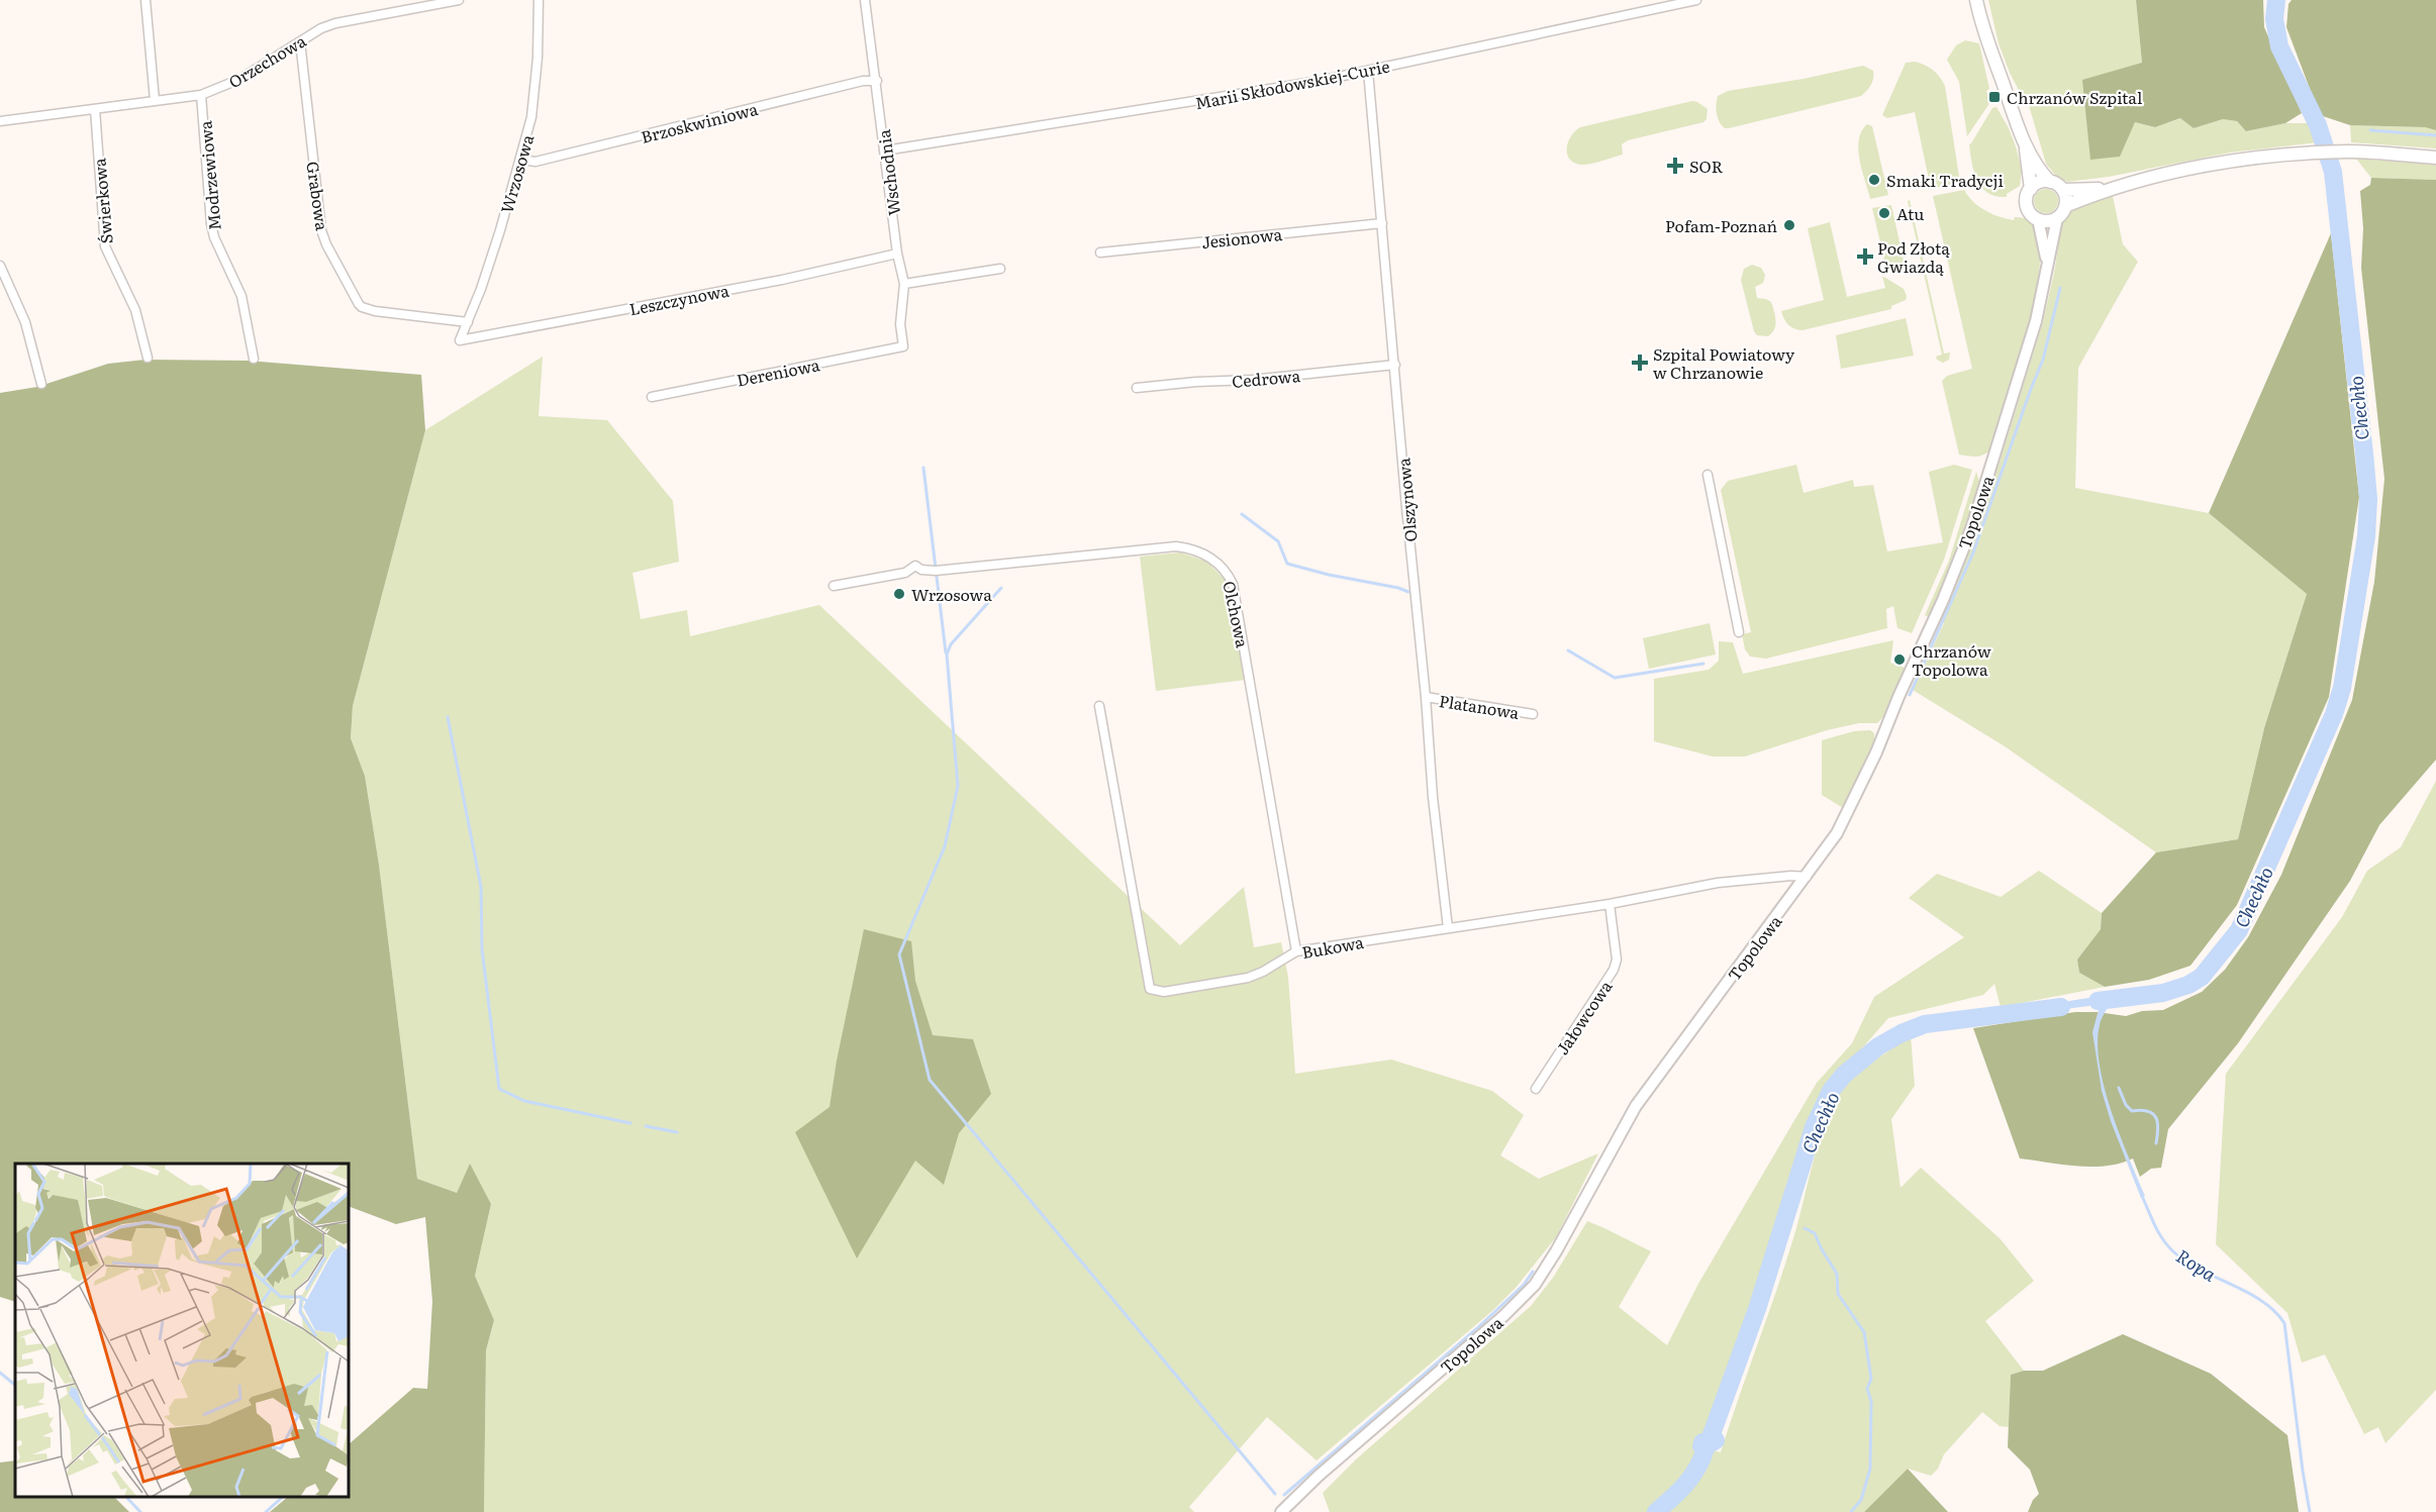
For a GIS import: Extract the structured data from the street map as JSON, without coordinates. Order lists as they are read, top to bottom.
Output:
{
  "streets": {
    "street": [
      "Orzechowa",
      "Marii Skłodowskiej-Curie",
      "Brzoskwiniowa",
      "Wschodnia",
      "Wrzosowa",
      "Modrzewiowa",
      "Grabowa",
      "Świerkowa",
      "Jesionowa",
      "Leszczynowa",
      "Dereniowa",
      "Cedrowa",
      "Olszynowa",
      "Topolowa",
      "Olchowa",
      "Platanowa",
      "Bukowa",
      "Jałowcowa"
    ]
  },
  "crossings": [
    ["Orzechowa", "Modrzewiowa"],
    ["Orzechowa", "Grabowa"],
    ["Orzechowa", "Świerkowa"],
    ["Marii Skłodowskiej-Curie", "Wschodnia"],
    ["Marii Skłodowskiej-Curie", "Olszynowa"],
    ["Brzoskwiniowa", "Wschodnia"],
    ["Brzoskwiniowa", "Wrzosowa"],
    ["Wschodnia", "Leszczynowa"],
    ["Wschodnia", "Dereniowa"],
    ["Wrzosowa", "Grabowa"],
    ["Wrzosowa", "Leszczynowa"],
    ["Jesionowa", "Olszynowa"],
    ["Cedrowa", "Olszynowa"],
    ["Olszynowa", "Platanowa"],
    ["Olszynowa", "Bukowa"],
    ["Topolowa", "Bukowa"],
    ["Olchowa", "Bukowa"],
    ["Bukowa", "Jałowcowa"]
  ],
  "water": ["Chechło", "Ropa"],
  "places": {
    "transit": ["Chrzanów Szpital"],
    "health": ["SOR", "Pod Złotą Gwiazdą", "Szpital Powiatowy w Chrzanowie"],
    "other": [
      "Smaki Tradycji",
      "Atu",
      "Pofam-Poznań",
      "Wrzosowa",
      "Chrzanów Topolowa"
    ]
  }
}
